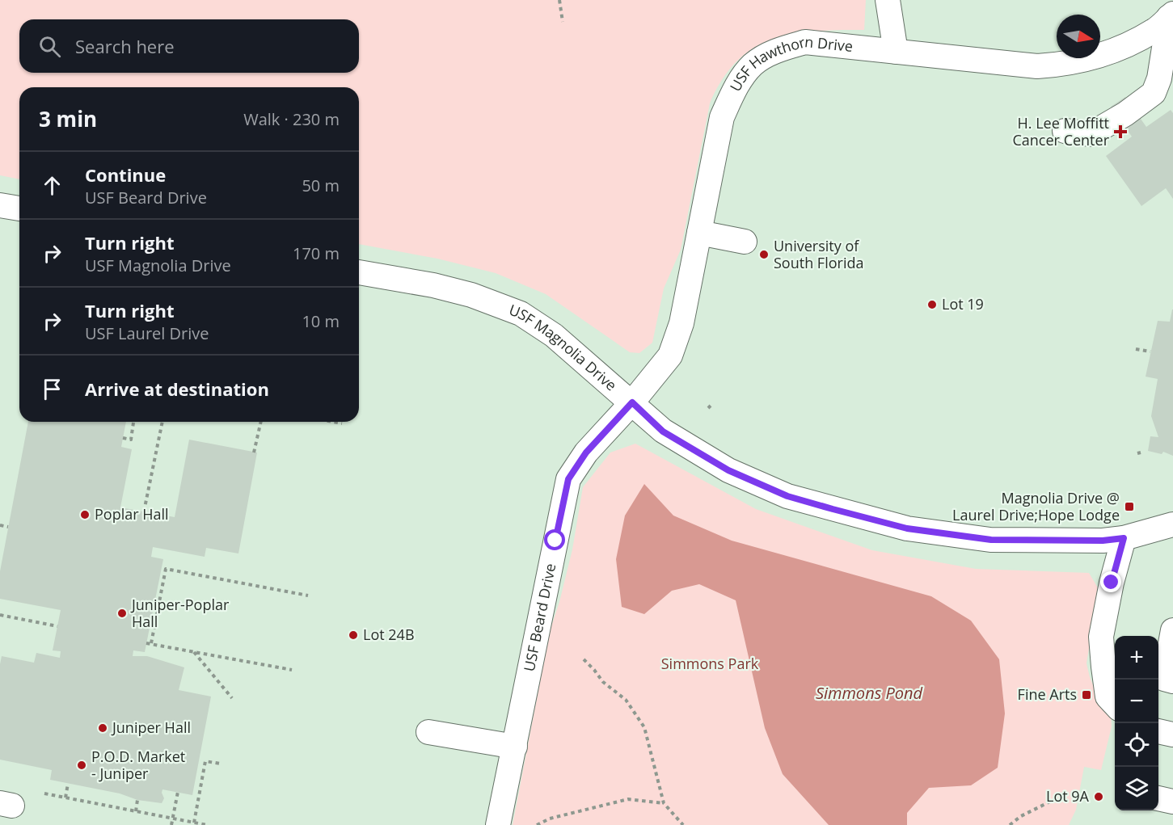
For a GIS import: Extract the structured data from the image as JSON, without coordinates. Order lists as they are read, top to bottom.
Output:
{
  "streets": {
    "street": ["USF Hawthorn Drive", "USF Magnolia Drive", "USF Beard Drive"]
  },
  "crossings": [
    ["USF Hawthorn Drive", "USF Magnolia Drive"],
    ["USF Hawthorn Drive", "USF Beard Drive"],
    ["USF Magnolia Drive", "USF Beard Drive"]
  ],
  "water": ["Simmons Pond"],
  "parks": ["Simmons Park"],
  "places": {
    "health": ["H. Lee Moffitt Cancer Center"],
    "other": [
      "University of South Florida",
      "Lot 19",
      "Poplar Hall",
      "Juniper-Poplar Hall",
      "Lot 24B",
      "Juniper Hall",
      "P.O.D. Market - Juniper",
      "Lot 9A"
    ],
    "transit": ["Magnolia Drive @ Laurel Drive;Hope Lodge", "Fine Arts"]
  },
  "north": "right",
  "page": {
    "search": "Search here",
    "heading": ["3 min", "Walk · 230 m"],
    "list": [
      ["Continue", "USF Beard Drive", "50 m"],
      ["Turn right", "USF Magnolia Drive", "170 m"],
      ["Turn right", "USF Laurel Drive", "10 m"],
      "Arrive at destination"
    ],
    "map_buttons": ["+", "−"]
  }
}
